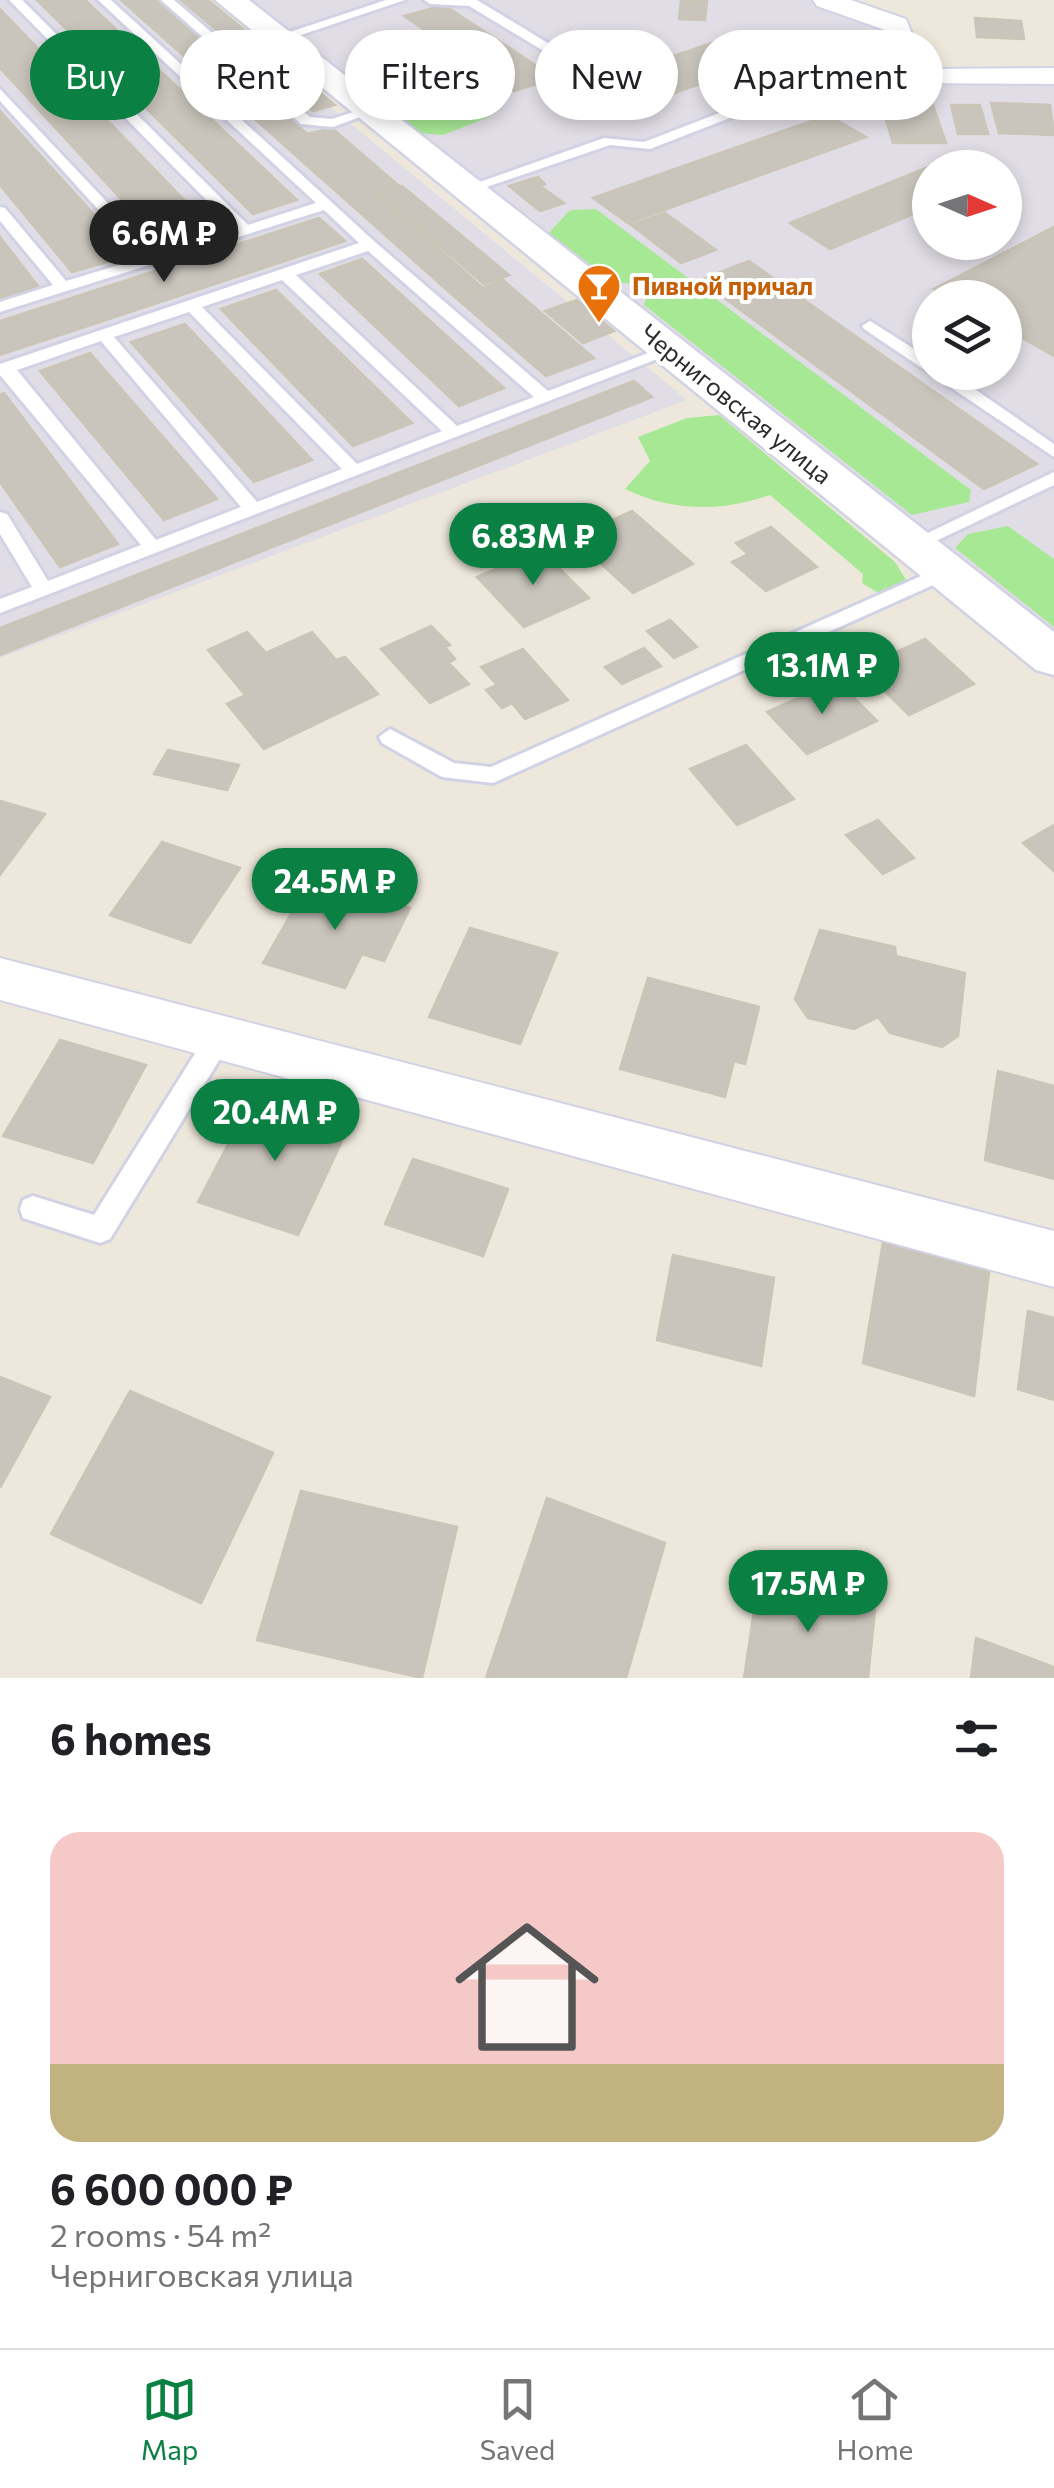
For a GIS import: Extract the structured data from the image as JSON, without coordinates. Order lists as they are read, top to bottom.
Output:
{
  "streets": {
    "street": ["Черниговская улица"]
  },
  "places": {
    "bar": ["Пивной причал"]
  },
  "north": "right",
  "page": {
    "chip": [
      "Buy",
      "Rent",
      "Filters",
      "New",
      "Apartment"
    ],
    "price": [
      "6.6M ₽",
      "6.83M ₽",
      "13.1M ₽",
      "24.5M ₽",
      "20.4M ₽",
      "17.5M ₽"
    ],
    "heading": "6 homes",
    "list": [
      {
        "name": "6 600 000 ₽",
        "note": "2 rooms · 54 m² · Черниговская улица"
      }
    ],
    "tabs": ["Map", "Saved", "Home"]
  }
}
